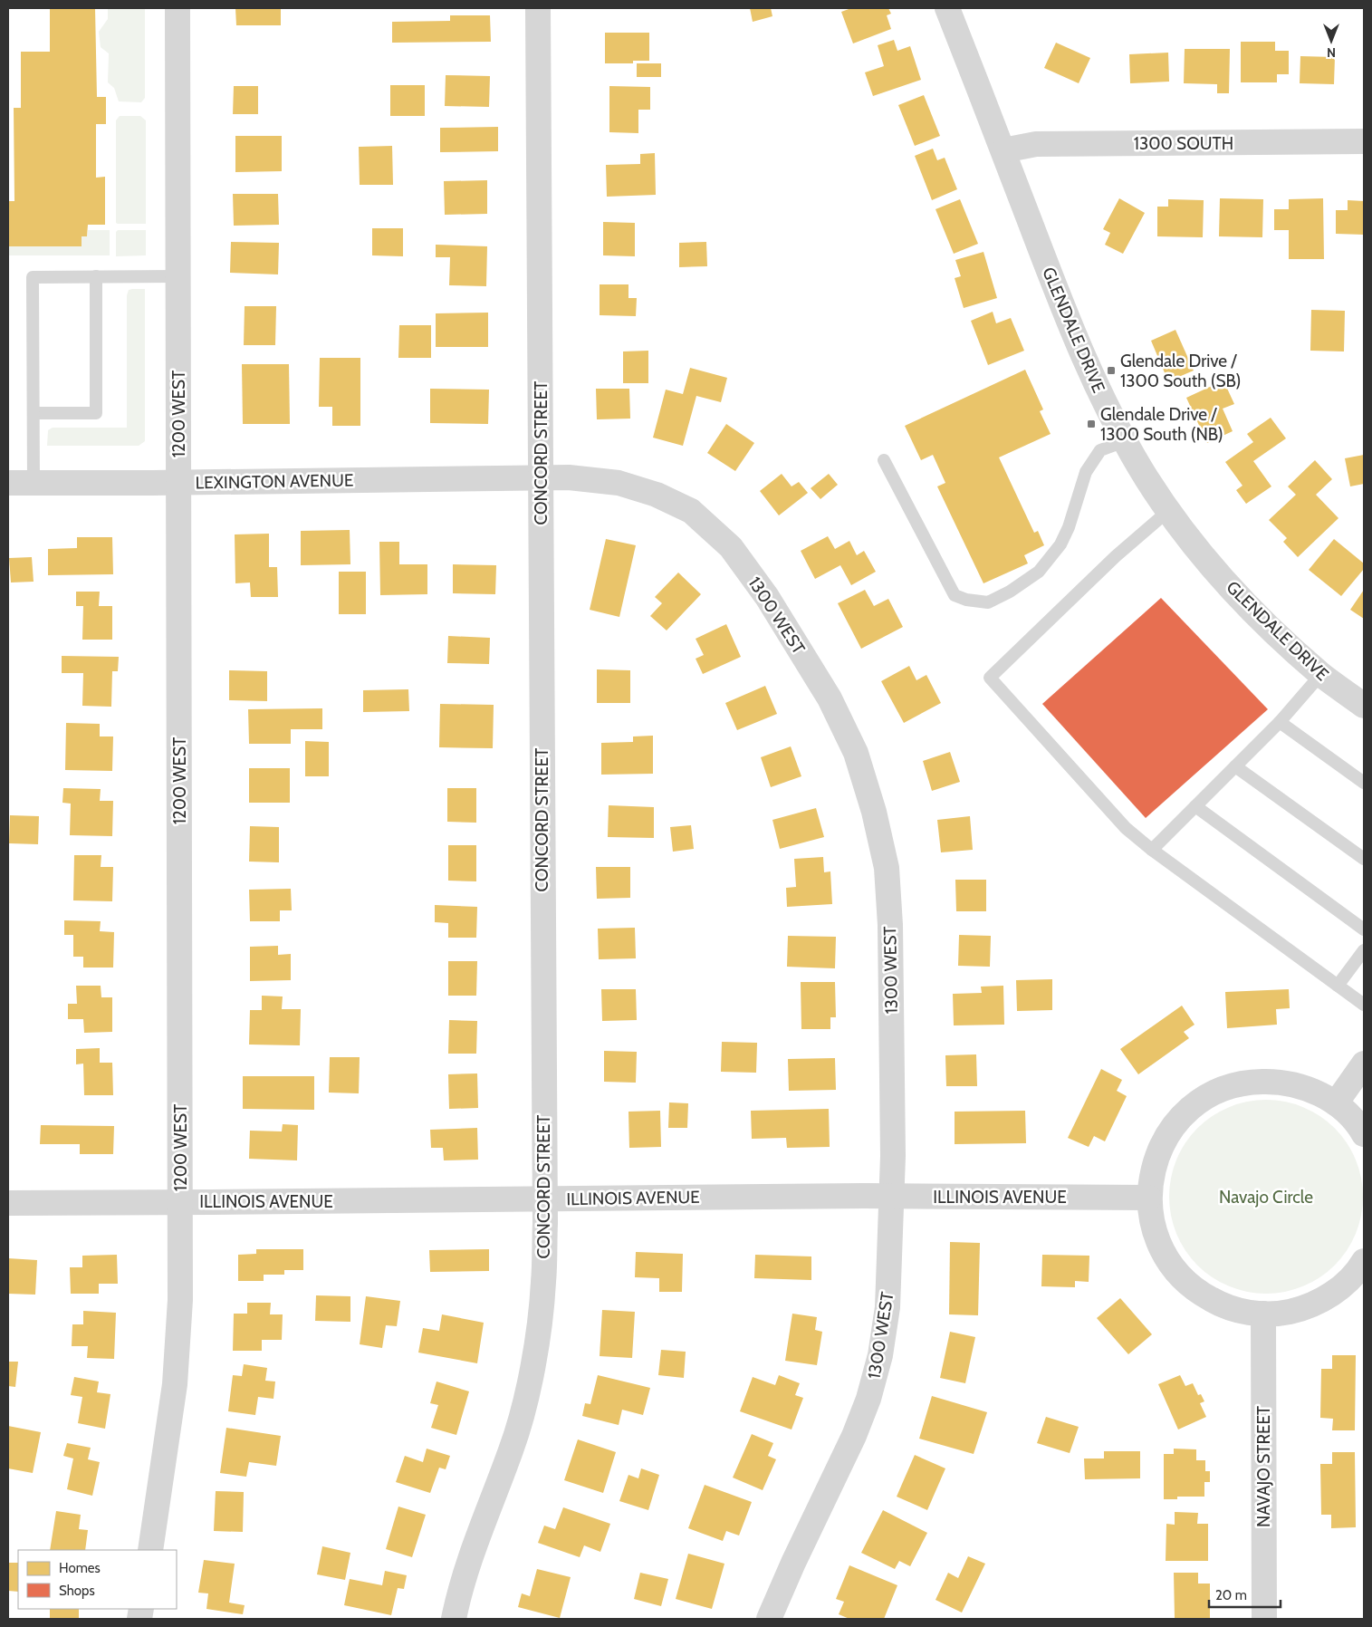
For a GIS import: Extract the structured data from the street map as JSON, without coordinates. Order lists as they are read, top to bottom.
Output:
{
  "streets": {
    "street": [
      "1300 SOUTH",
      "GLENDALE DRIVE",
      "1200 WEST",
      "CONCORD STREET",
      "LEXINGTON AVENUE",
      "1300 WEST",
      "ILLINOIS AVENUE",
      "NAVAJO STREET"
    ]
  },
  "crossings": [
    ["1300 SOUTH", "GLENDALE DRIVE"],
    ["1200 WEST", "LEXINGTON AVENUE"],
    ["1200 WEST", "ILLINOIS AVENUE"],
    ["CONCORD STREET", "LEXINGTON AVENUE"],
    ["CONCORD STREET", "1300 WEST"],
    ["CONCORD STREET", "ILLINOIS AVENUE"],
    ["LEXINGTON AVENUE", "1300 WEST"],
    ["1300 WEST", "ILLINOIS AVENUE"]
  ],
  "parks": ["Navajo Circle"],
  "places": {
    "transit": ["Glendale Drive / 1300 South (SB)", "Glendale Drive / 1300 South (NB)"]
  },
  "legend": ["Homes", "Shops"],
  "scale_bar": "20 m",
  "north": "bottom"
}
